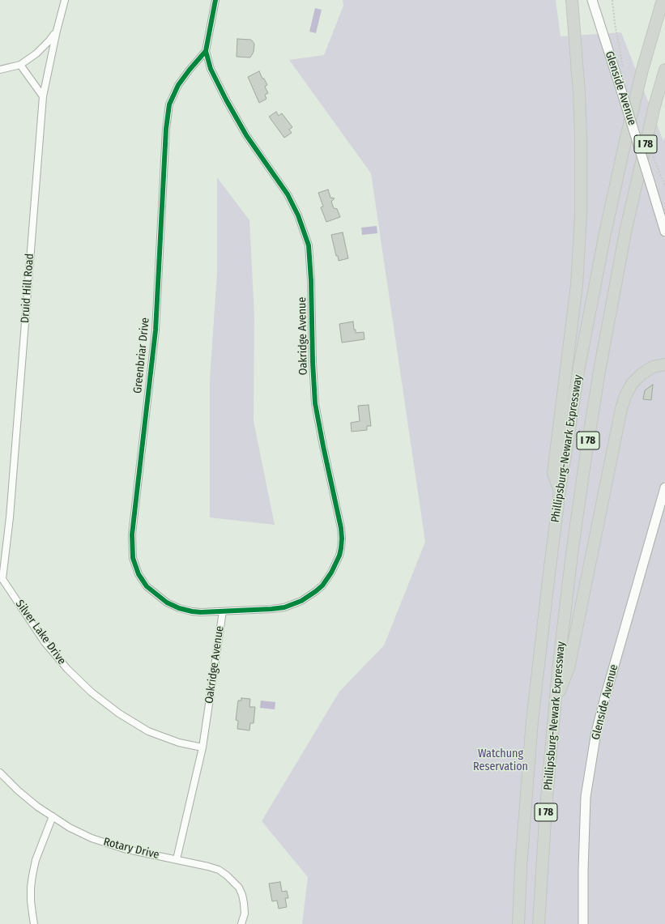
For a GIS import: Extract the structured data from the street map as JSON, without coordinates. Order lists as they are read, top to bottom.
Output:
{
  "streets": {
    "highway": ["I 78", "Phillipsburg-Newark Expressway"],
    "main road": ["Glenside Avenue"],
    "street": [
      "Druid Hill Road",
      "Oakridge Avenue",
      "Greenbriar Drive",
      "Silver Lake Drive",
      "Rotary Drive"
    ]
  },
  "crossings": [
    ["Druid Hill Road", "Silver Lake Drive"],
    ["Oakridge Avenue", "Greenbriar Drive"],
    ["Oakridge Avenue", "Silver Lake Drive"],
    ["Oakridge Avenue", "Rotary Drive"]
  ],
  "parks": ["Watchung Reservation"]
}
